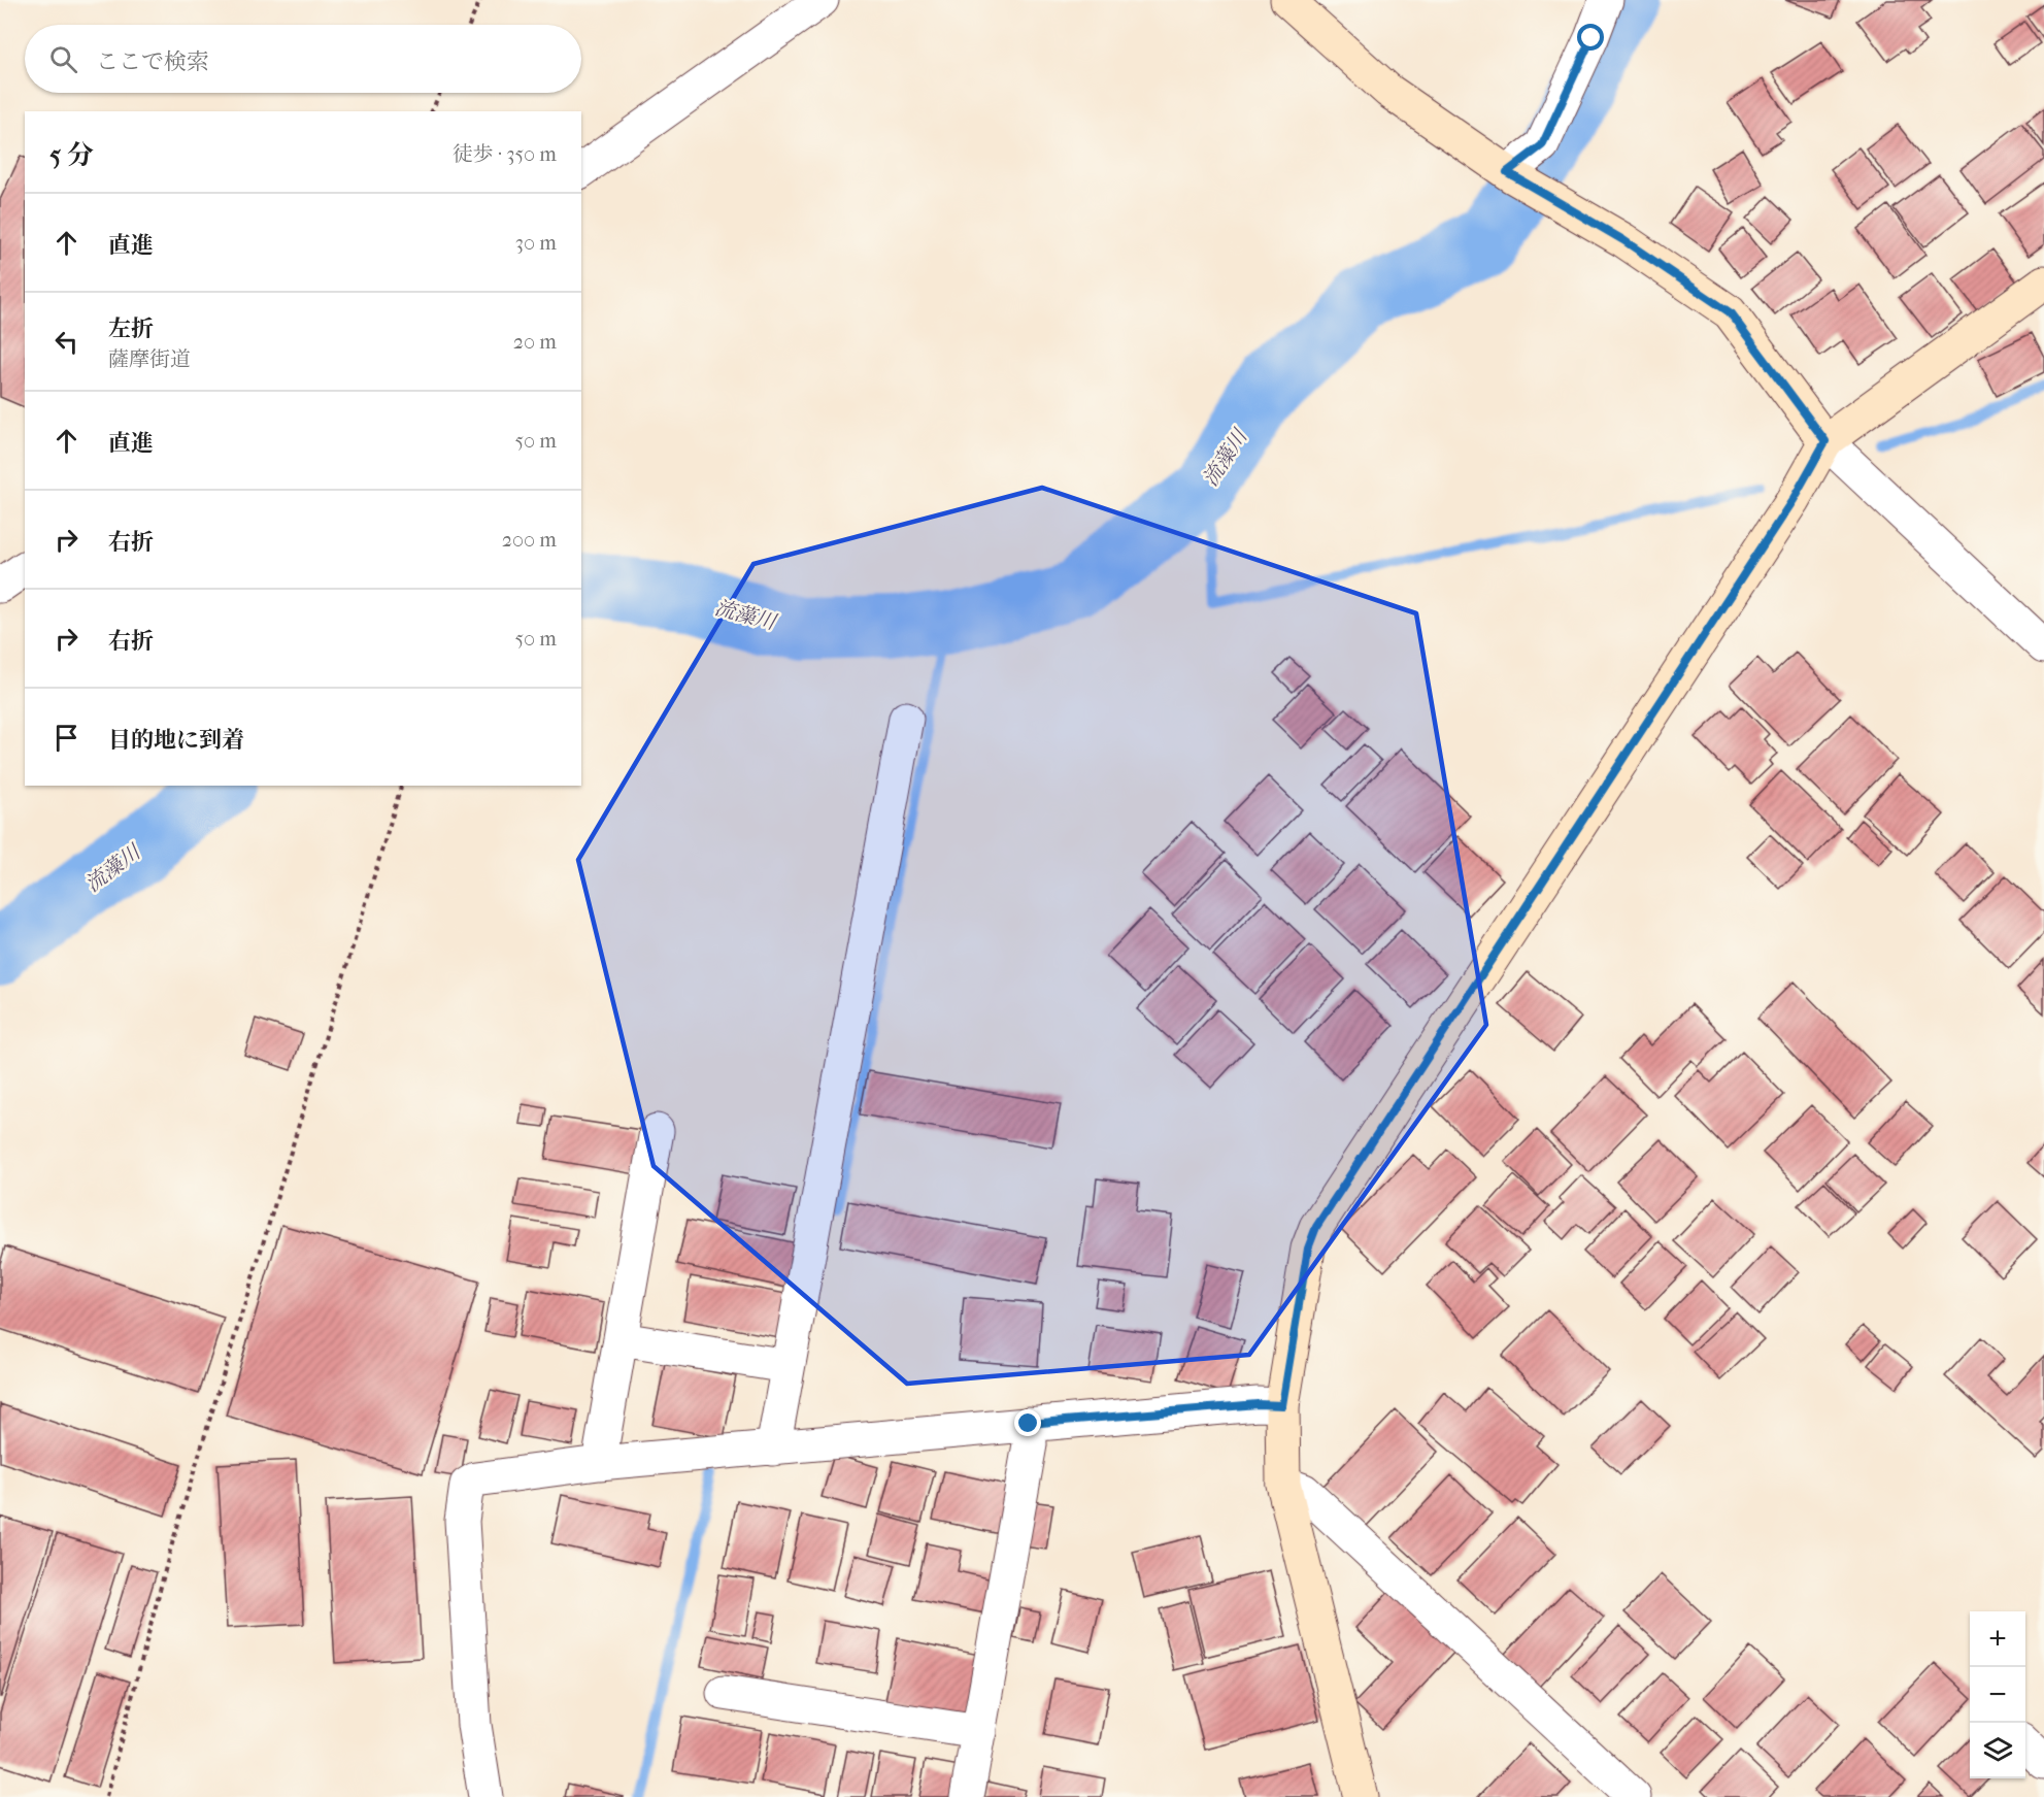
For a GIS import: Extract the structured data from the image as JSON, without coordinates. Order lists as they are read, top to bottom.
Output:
{
  "water": ["流藻川"],
  "page": {
    "search": "ここで検索",
    "heading": ["5 分", "徒歩 · 350 m"],
    "list": [
      ["直進", "30 m"],
      ["左折", "薩摩街道", "20 m"],
      ["直進", "50 m"],
      ["右折", "200 m"],
      ["右折", "50 m"],
      "目的地に到着"
    ],
    "map_buttons": ["+", "−"]
  }
}
